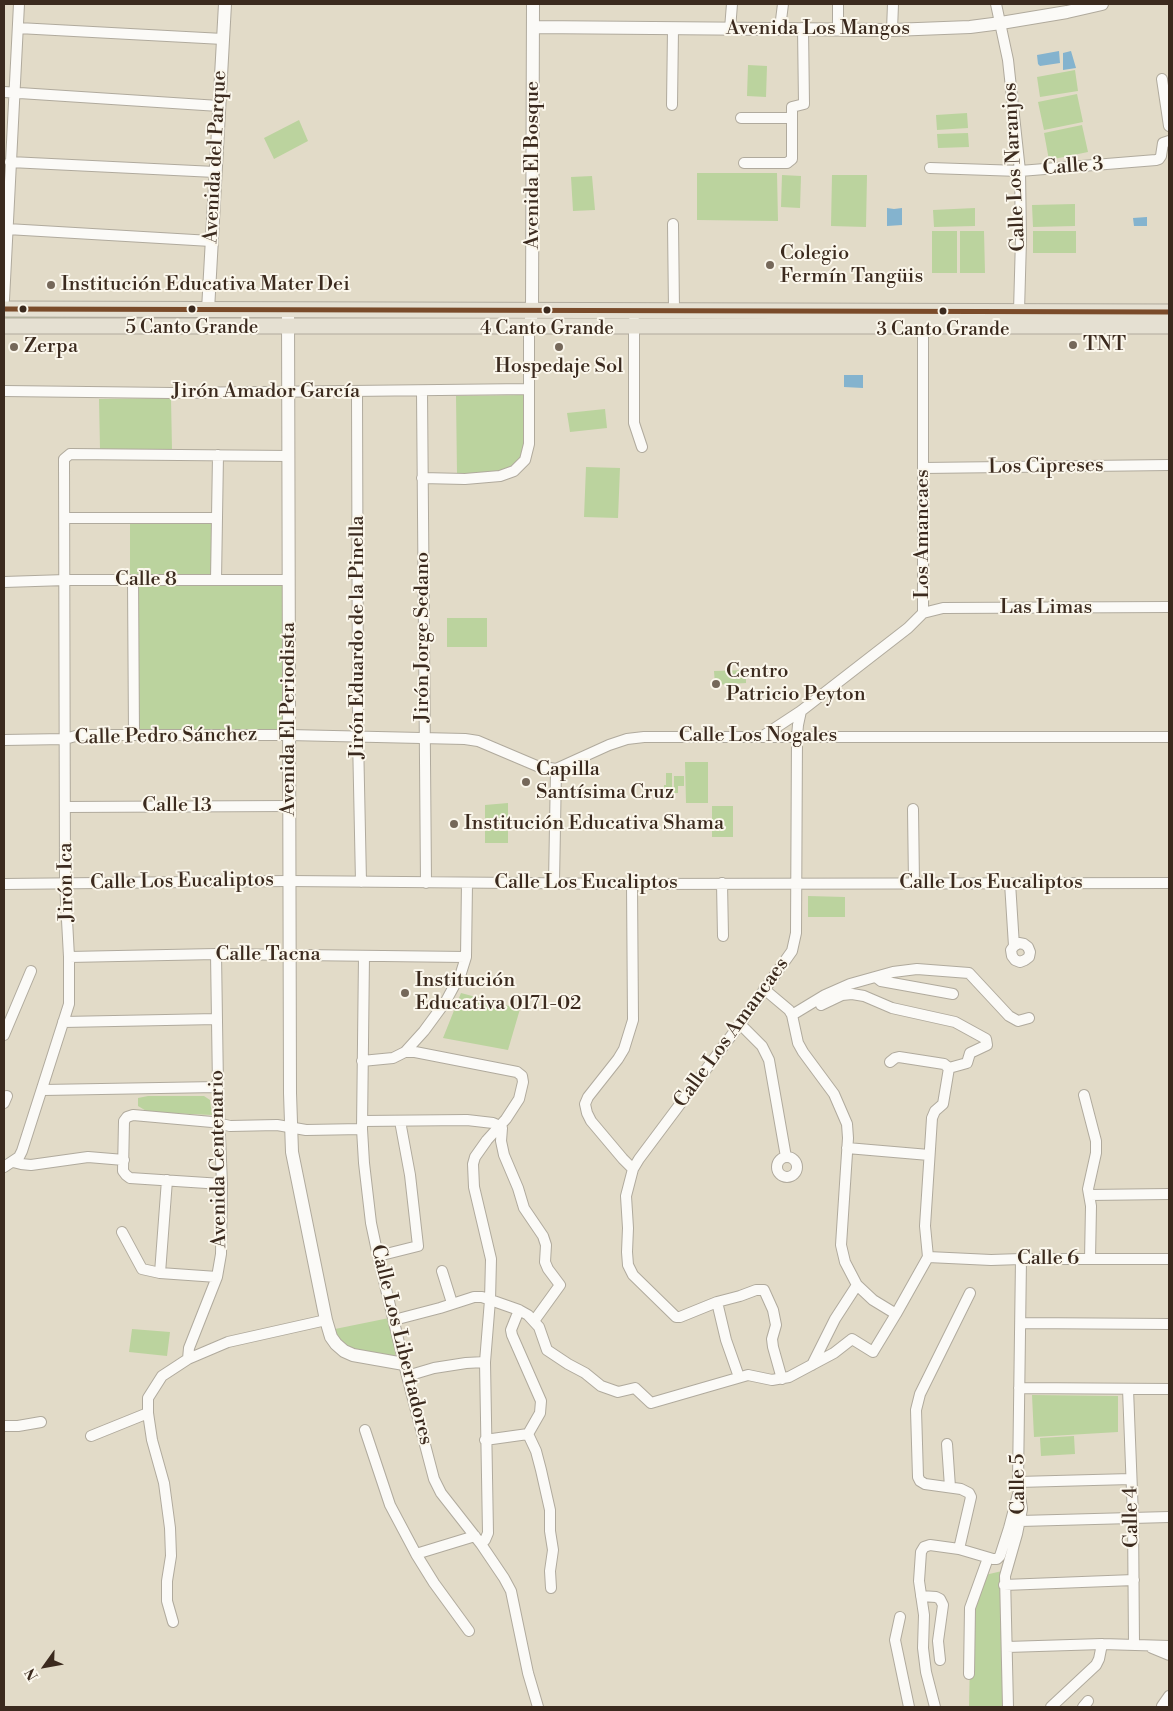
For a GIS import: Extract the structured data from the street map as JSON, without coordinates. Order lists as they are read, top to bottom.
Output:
{
  "streets": {
    "street": [
      "Avenida Los Mangos",
      "Avenida del Parque",
      "Avenida El Bosque",
      "Calle Los Naranjos",
      "Calle 3",
      "Jirón Amador García",
      "Los Cipreses",
      "Los Amancaes",
      "Calle 8",
      "Las Limas",
      "Jirón Eduardo de la Pinella",
      "Jirón Jorge Sedano",
      "Avenida El Periodista",
      "Calle Los Nogales",
      "Calle Pedro Sánchez",
      "Calle 13",
      "Jirón Ica",
      "Calle Los Eucaliptos",
      "Calle Tacna",
      "Calle Los Amancaes",
      "Avenida Centenario",
      "Calle 6",
      "Calle Los Libertadores",
      "Calle 5",
      "Calle 4"
    ]
  },
  "crossings": [
    ["Avenida Los Mangos", "Avenida El Bosque"],
    ["Avenida Los Mangos", "Calle Los Naranjos"],
    ["Calle Los Naranjos", "Calle 3"],
    ["Jirón Amador García", "Jirón Eduardo de la Pinella"],
    ["Jirón Amador García", "Jirón Jorge Sedano"],
    ["Jirón Amador García", "Avenida El Periodista"],
    ["Los Cipreses", "Los Amancaes"],
    ["Los Amancaes", "Las Limas"],
    ["Los Amancaes", "Calle Los Nogales"],
    ["Los Amancaes", "Calle Los Amancaes"],
    ["Calle 8", "Avenida El Periodista"],
    ["Calle 8", "Jirón Ica"],
    ["Jirón Eduardo de la Pinella", "Calle Pedro Sánchez"],
    ["Jirón Eduardo de la Pinella", "Calle Los Eucaliptos"],
    ["Jirón Jorge Sedano", "Calle Los Eucaliptos"],
    ["Avenida El Periodista", "Calle Pedro Sánchez"],
    ["Avenida El Periodista", "Calle 13"],
    ["Avenida El Periodista", "Calle Los Eucaliptos"],
    ["Avenida El Periodista", "Calle Tacna"],
    ["Avenida El Periodista", "Calle Los Libertadores"],
    ["Calle Los Nogales", "Calle Los Amancaes"],
    ["Calle Pedro Sánchez", "Jirón Ica"],
    ["Calle 13", "Jirón Ica"],
    ["Jirón Ica", "Calle Los Eucaliptos"],
    ["Jirón Ica", "Calle Tacna"],
    ["Calle Los Eucaliptos", "Calle Los Amancaes"],
    ["Calle Tacna", "Avenida Centenario"],
    ["Calle Tacna", "Calle Los Libertadores"],
    ["Calle 6", "Calle 5"]
  ],
  "places": [
    "Colegio Fermín Tangüis",
    "Institución Educativa Mater Dei",
    "5 Canto Grande",
    "4 Canto Grande",
    "3 Canto Grande",
    "TNT",
    "Zerpa",
    "Hospedaje Sol",
    "Centro Patricio Peyton",
    "Capilla Santísima Cruz",
    "Institución Educativa Shama",
    "Institución Educativa 0171-02"
  ],
  "north": "bottom left"
}
